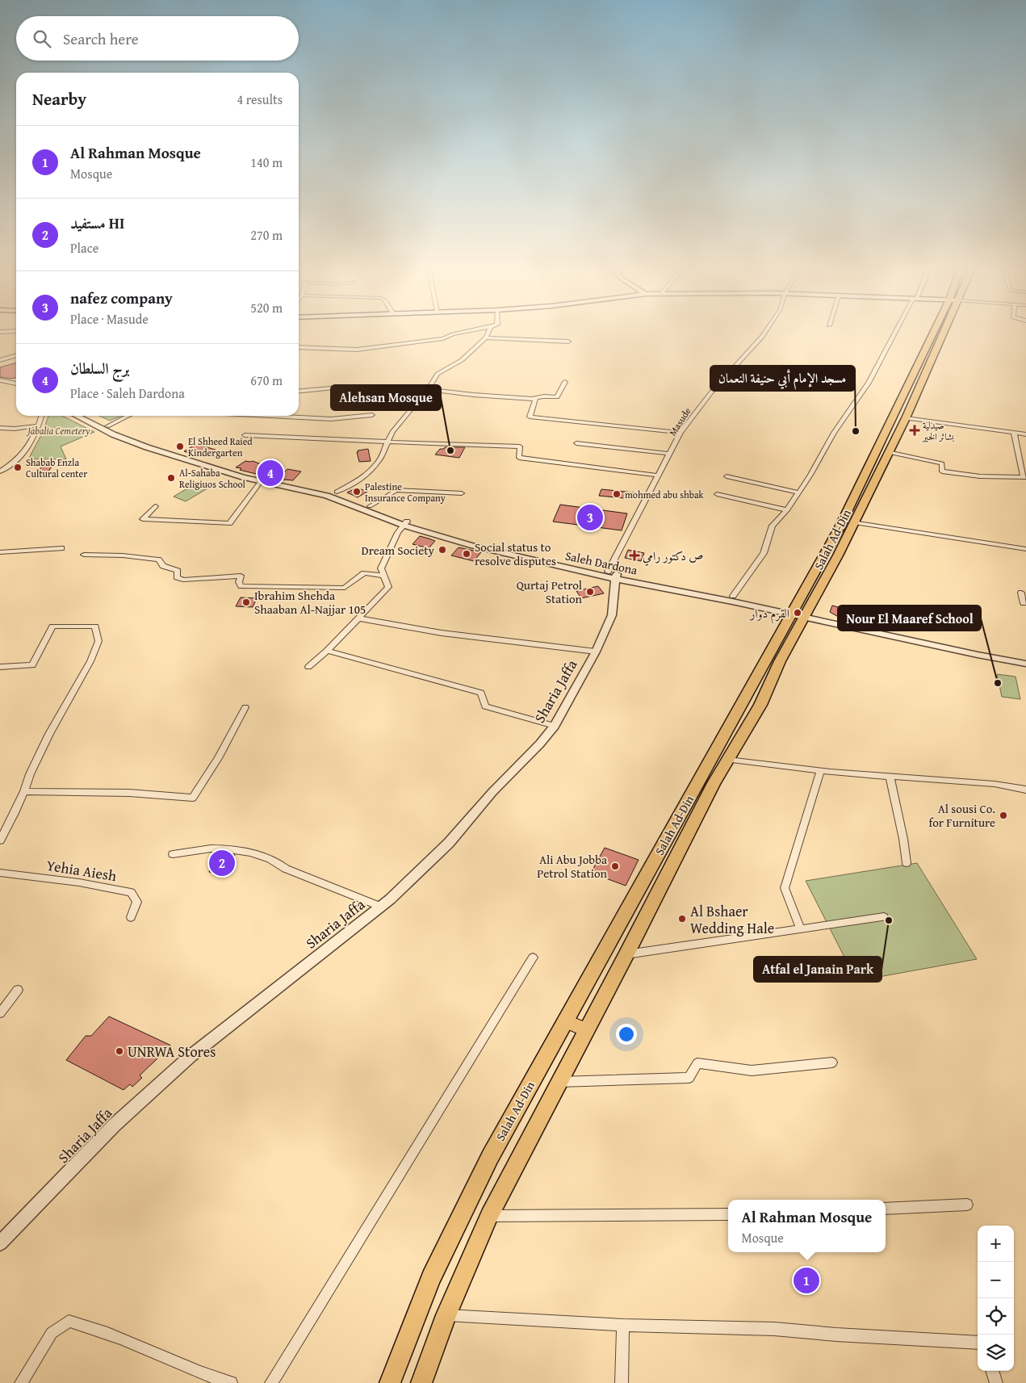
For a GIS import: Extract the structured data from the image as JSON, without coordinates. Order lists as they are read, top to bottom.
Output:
{
  "streets": {
    "highway": ["Salah Ad-Din"],
    "street": [
      "Masude",
      "Saleh Dardona",
      "Sharia Jaffa",
      "Yehia Aiesh"
    ]
  },
  "crossings": [
    ["Masude", "Saleh Dardona"],
    ["Masude", "Sharia Jaffa"],
    ["Salah Ad-Din", "Saleh Dardona"],
    ["Saleh Dardona", "Sharia Jaffa"]
  ],
  "parks": ["Jabalia Cemetery"],
  "places": {
    "health": ["صيدلية بشائر الخير", "ص دكتور رامي"],
    "other": [
      "مسجد الإمام أبي حنيفة النعمان",
      "El Shheed Raied Kindergarten",
      "Alehsan Mosque",
      "Shabab Enzla Cultural center",
      "Al-Sahaba Religiuos School",
      "Palestine Insurance Company",
      "mohmed abu shbak",
      "Dream Society",
      "Social status to resolve disputes",
      "Qurtaj Petrol Station",
      "Ibrahim Shehda Shaaban Al-Najjar 105",
      "القرم دوار",
      "Nour El Maaref School",
      "Al sousi Co. for Furniture",
      "Ali Abu Jobba Petrol Station",
      "Al Bshaer Wedding Hale",
      "Atfal el Janain Park",
      "UNRWA Stores"
    ]
  },
  "page": {
    "search": "Search here",
    "heading": ["Nearby", "4 results"],
    "list": [
      {
        "mark": "1",
        "name": "Al Rahman Mosque",
        "note": "Mosque",
        "value": "140 m"
      },
      {
        "mark": "2",
        "name": "مستفيد HI",
        "note": "Place",
        "value": "270 m"
      },
      {
        "mark": "3",
        "name": "nafez company",
        "note": "Place · Masude",
        "value": "520 m"
      },
      {
        "mark": "4",
        "name": "برج السلطان",
        "note": "Place · Saleh Dardona",
        "value": "670 m"
      }
    ],
    "pins": [
      "4",
      "3",
      "2",
      "1"
    ],
    "popup": ["Al Rahman Mosque", "Mosque"],
    "map_buttons": ["+", "−"]
  }
}
